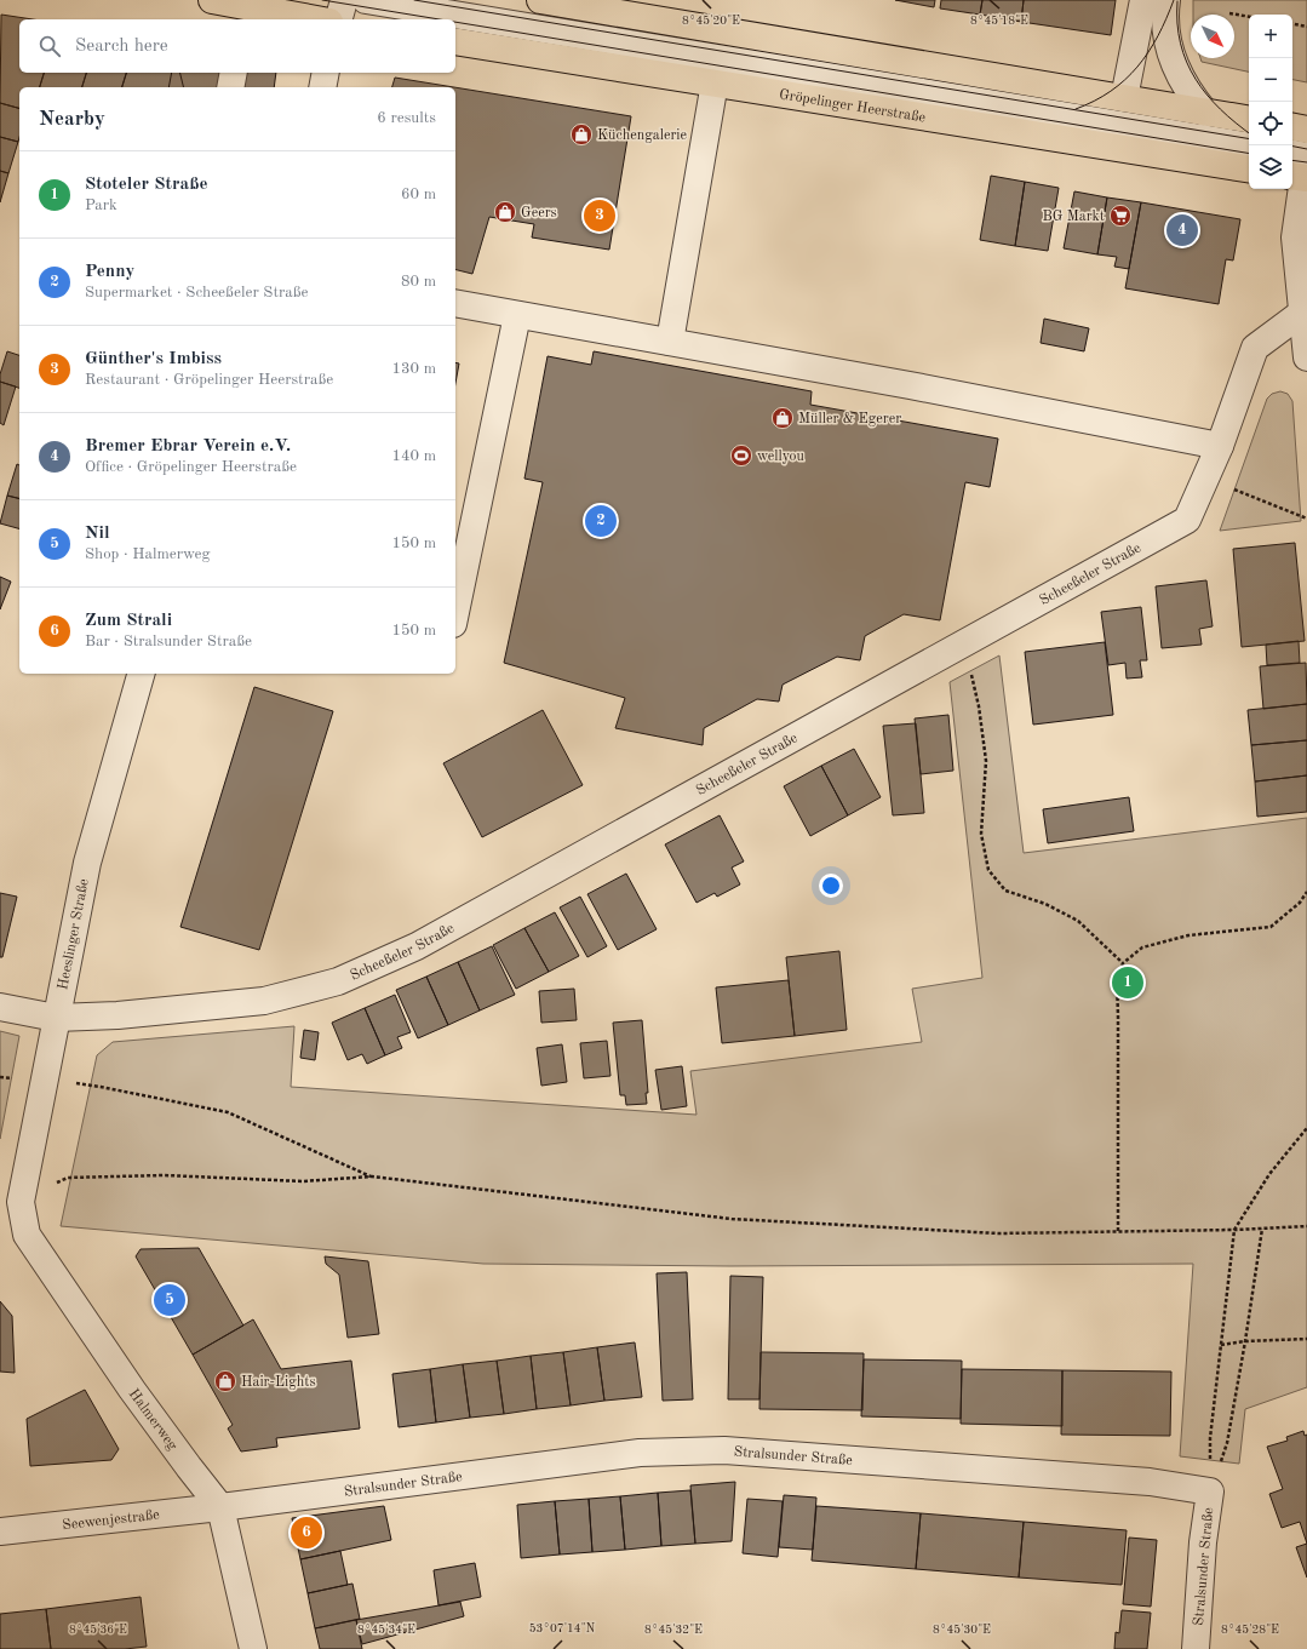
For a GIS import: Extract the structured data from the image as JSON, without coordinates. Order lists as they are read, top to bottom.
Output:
{
  "streets": {
    "main road": ["Gröpelinger Heerstraße"],
    "street": [
      "Scheeßeler Straße",
      "Heeslinger Straße",
      "Halmerweg",
      "Stralsunder Straße",
      "Seewenjestraße"
    ]
  },
  "crossings": [
    ["Scheeßeler Straße", "Heeslinger Straße"],
    ["Heeslinger Straße", "Halmerweg"],
    ["Halmerweg", "Stralsunder Straße"],
    ["Halmerweg", "Seewenjestraße"],
    ["Stralsunder Straße", "Seewenjestraße"]
  ],
  "places": {
    "shop": [
      "Küchengalerie",
      "Geers",
      "Müller & Egerer",
      "Hair-Lights"
    ],
    "supermarket": ["BG Markt"],
    "sports": ["wellyou"]
  },
  "north": "bottom right",
  "page": {
    "map_buttons": ["+", "−"],
    "search": "Search here",
    "heading": ["Nearby", "6 results"],
    "list": [
      {
        "mark": "1",
        "name": "Stoteler Straße",
        "note": "Park",
        "value": "60 m"
      },
      {
        "mark": "2",
        "name": "Penny",
        "note": "Supermarket · Scheeßeler Straße",
        "value": "80 m"
      },
      {
        "mark": "3",
        "name": "Günther's Imbiss",
        "note": "Restaurant · Gröpelinger Heerstraße",
        "value": "130 m"
      },
      {
        "mark": "4",
        "name": "Bremer Ebrar Verein e.V.",
        "note": "Office · Gröpelinger Heerstraße",
        "value": "140 m"
      },
      {
        "mark": "5",
        "name": "Nil",
        "note": "Shop · Halmerweg",
        "value": "150 m"
      },
      {
        "mark": "6",
        "name": "Zum Strali",
        "note": "Bar · Stralsunder Straße",
        "value": "150 m"
      }
    ],
    "pins": [
      "3",
      "4",
      "2",
      "1",
      "5",
      "6"
    ]
  },
  "coordinates": [
    "8°45'20\"E",
    "8°45'18\"E",
    "53°07'14\"N",
    "8°45'36\"E",
    "8°45'34\"E",
    "8°45'32\"E",
    "8°45'30\"E",
    "8°45'28\"E"
  ]
}
